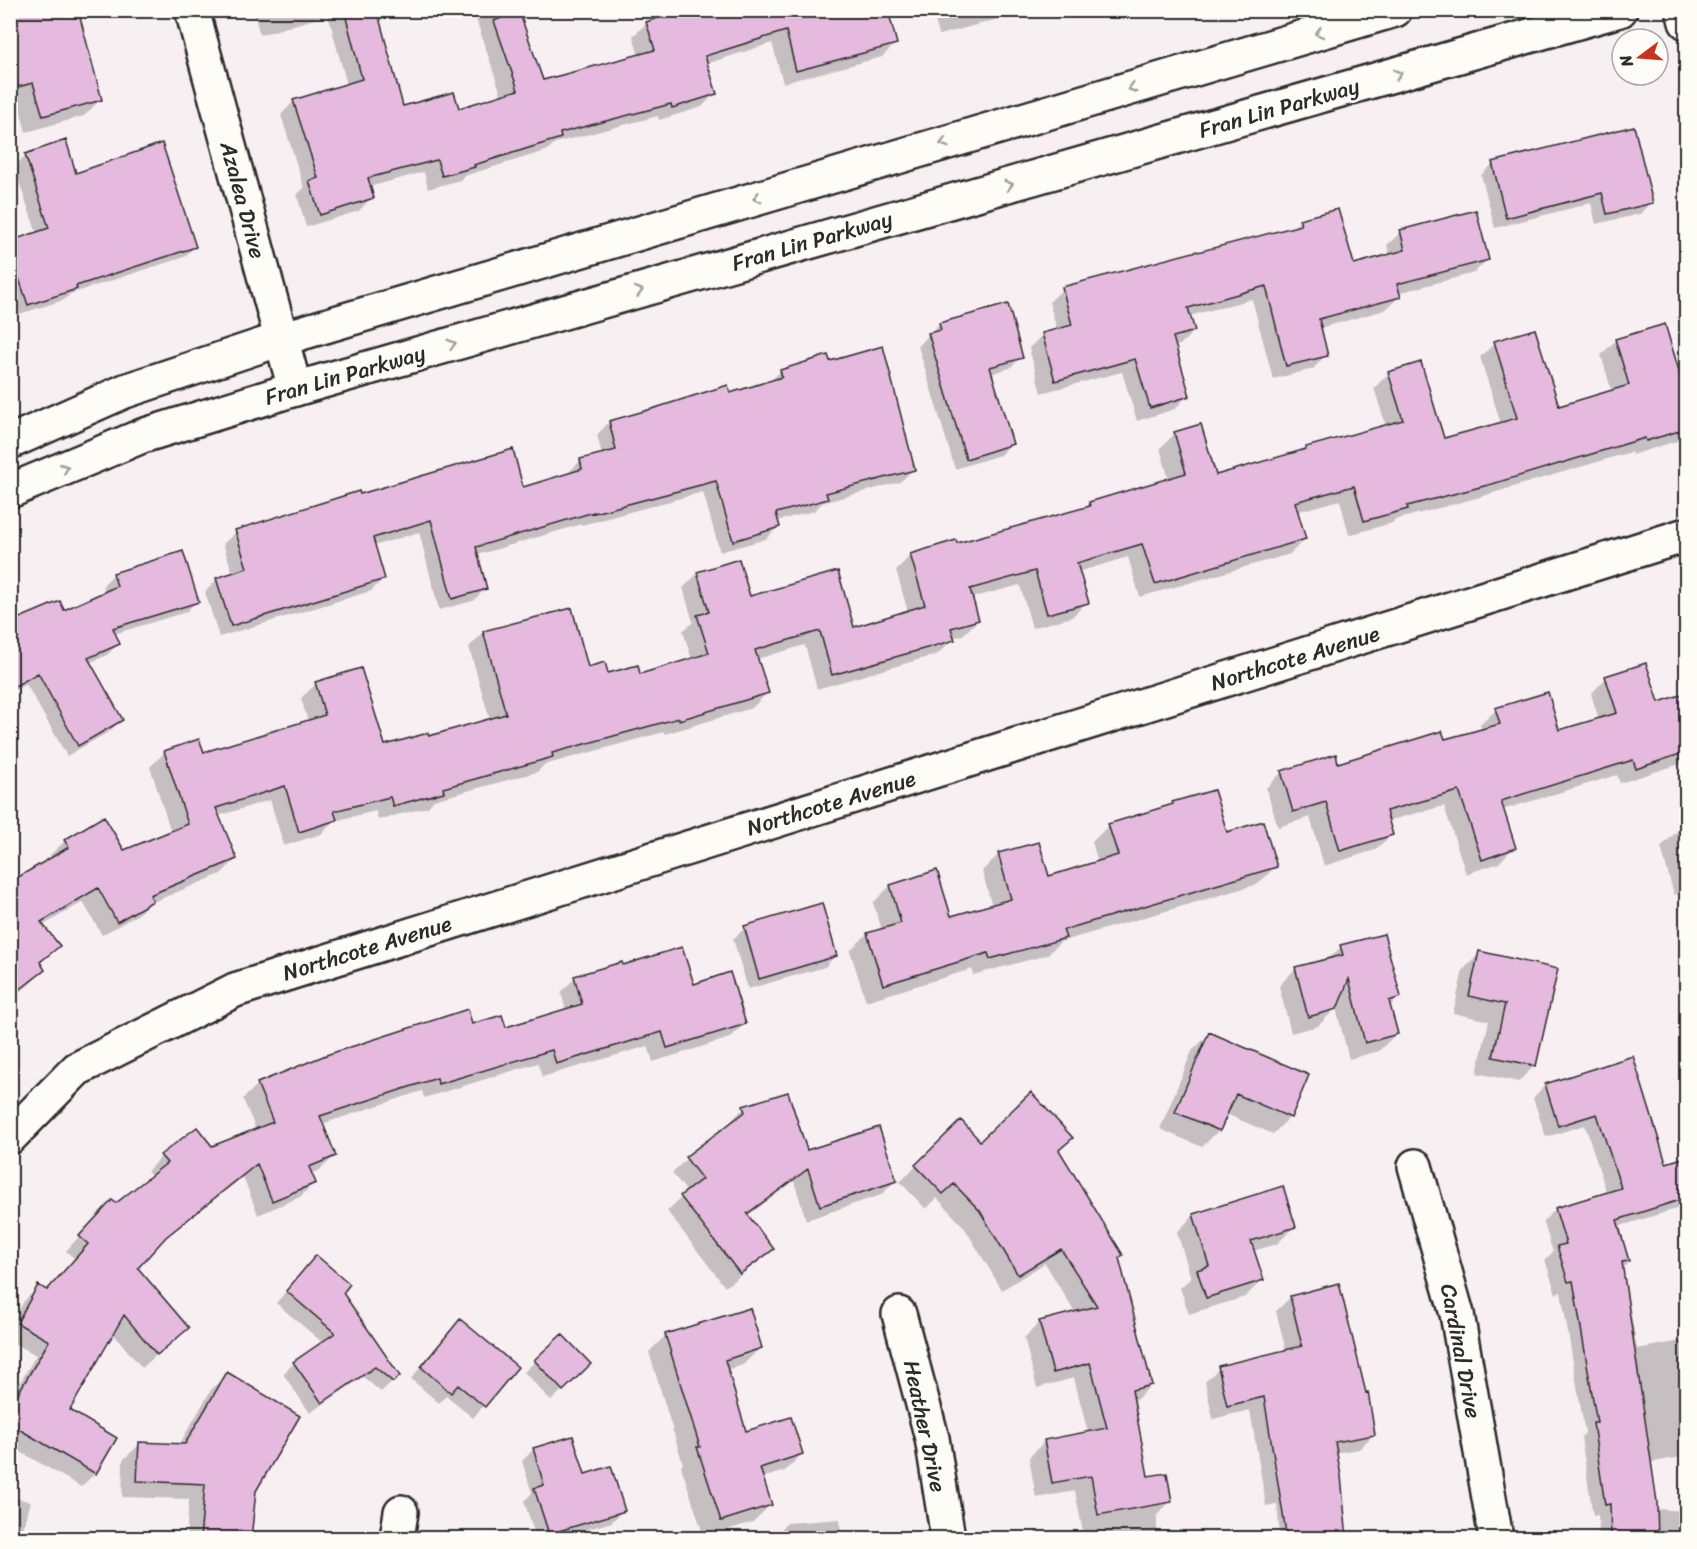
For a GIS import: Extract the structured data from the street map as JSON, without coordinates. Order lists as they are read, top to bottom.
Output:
{
  "streets": {
    "street": [
      "Fran Lin Parkway",
      "Azalea Drive",
      "Northcote Avenue",
      "Cardinal Drive",
      "Heather Drive"
    ]
  },
  "crossings": [
    ["Fran Lin Parkway", "Azalea Drive"]
  ],
  "north": "left"
}
